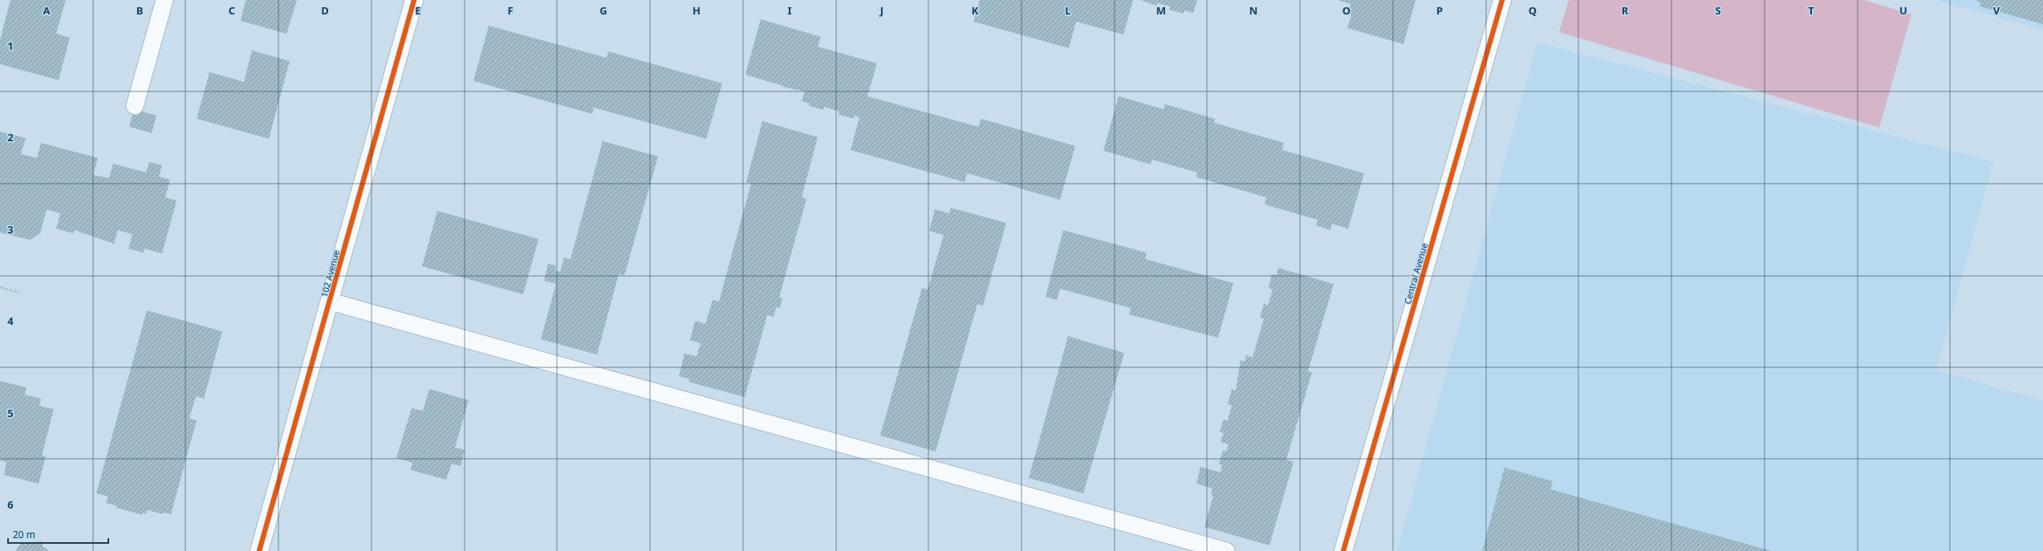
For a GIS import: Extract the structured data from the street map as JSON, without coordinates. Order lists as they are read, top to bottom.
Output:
{
  "streets": {
    "street": ["102 Avenue", "Central Avenue"]
  },
  "scale_bar": "20 m",
  "grid": {
    "columns": [
      "A",
      "B",
      "C",
      "D",
      "E",
      "F",
      "G",
      "H",
      "I",
      "J",
      "K",
      "L",
      "M",
      "N",
      "O",
      "P",
      "Q",
      "R",
      "S",
      "T",
      "U",
      "V"
    ],
    "rows": [
      "1",
      "2",
      "3",
      "4",
      "5",
      "6"
    ]
  }
}
